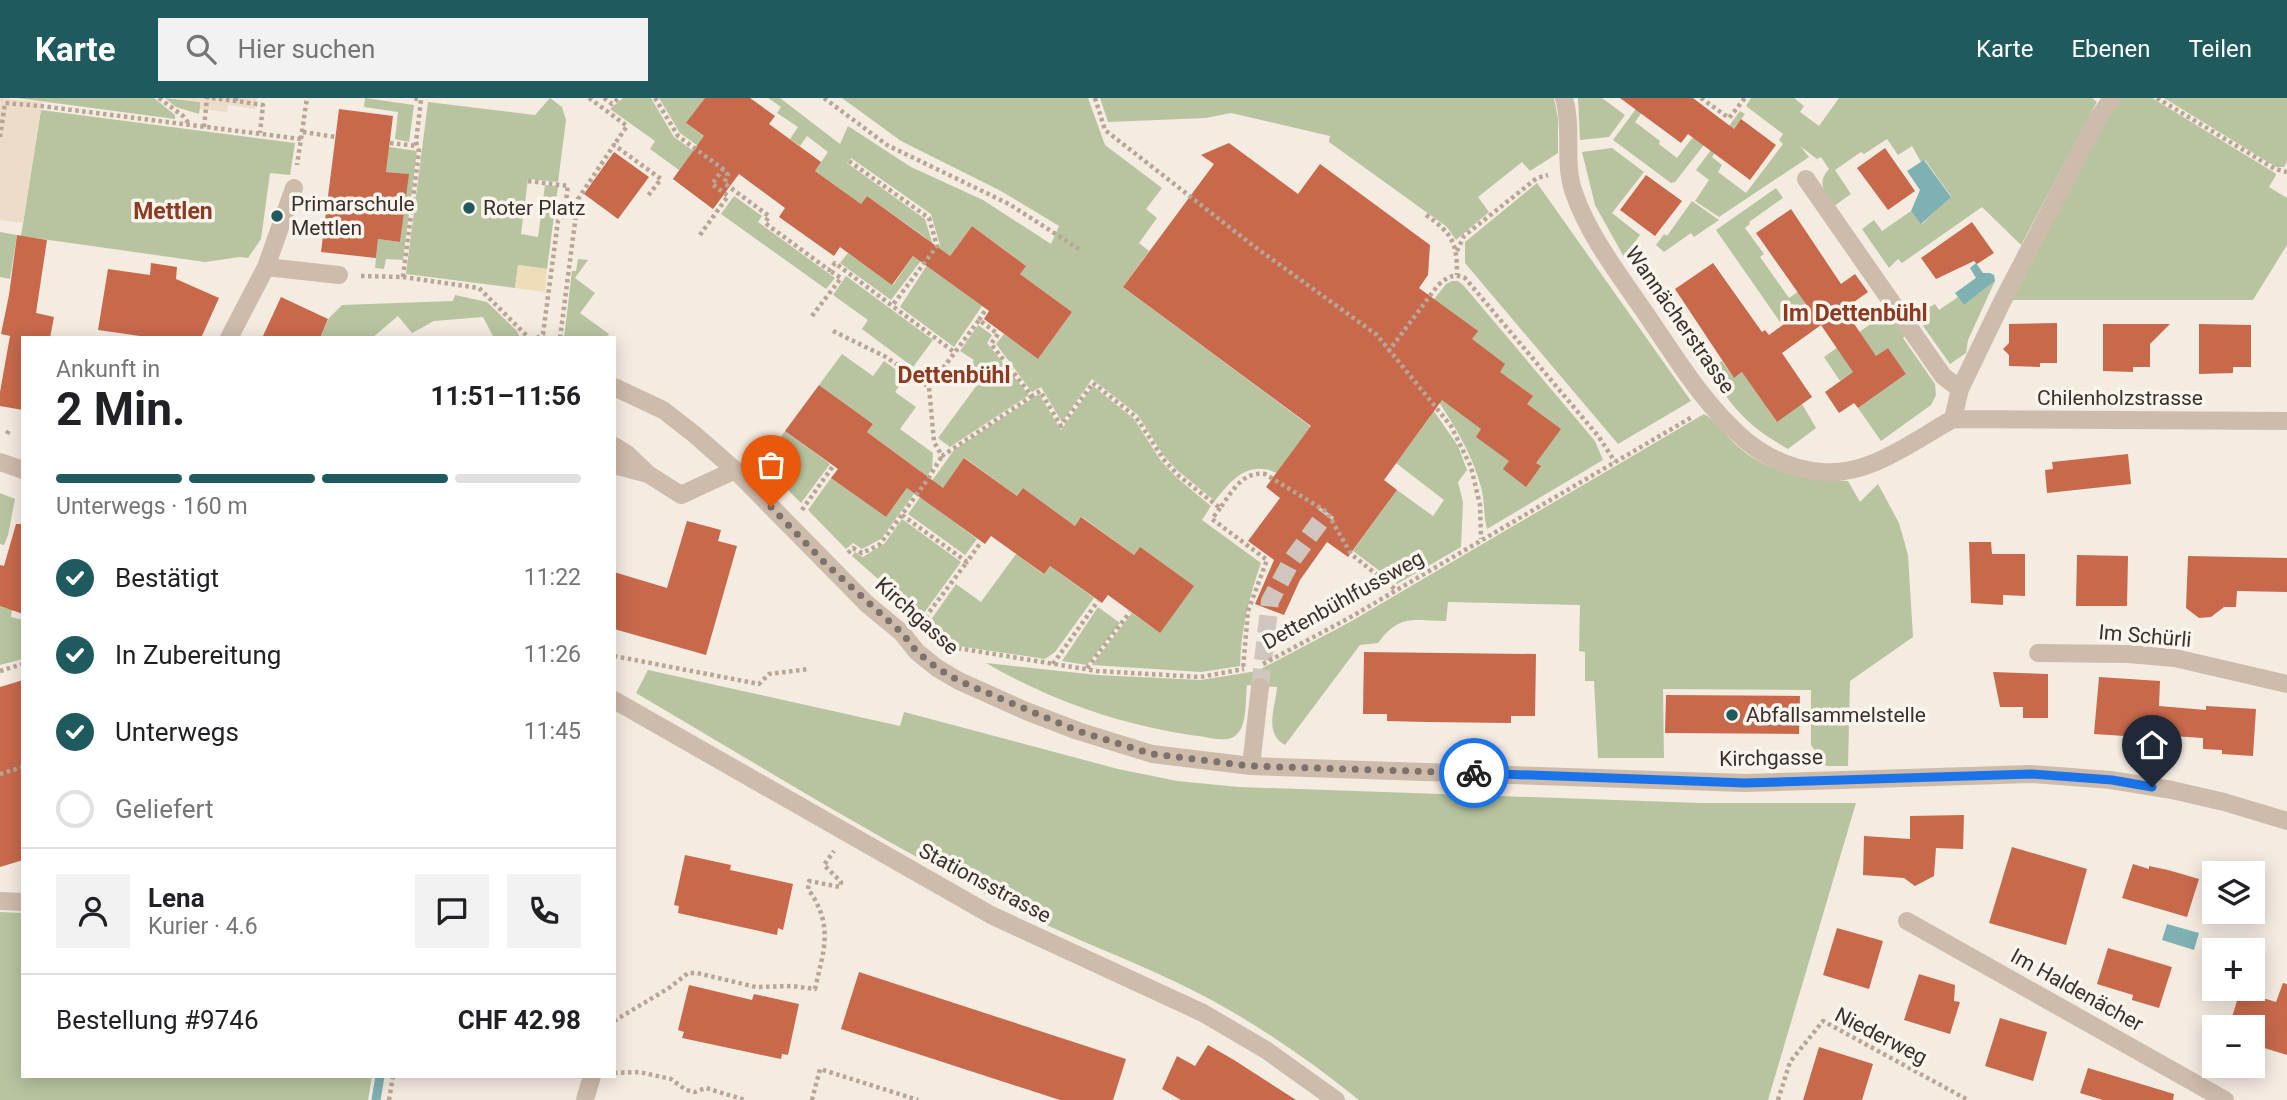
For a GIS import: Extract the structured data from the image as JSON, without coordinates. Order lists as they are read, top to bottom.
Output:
{
  "streets": {
    "street": [
      "Wannächerstrasse",
      "Chilenholzstrasse",
      "Kirchgasse",
      "Im Schürli",
      "Stationsstrasse",
      "Im Haldenächer"
    ],
    "path": ["Dettenbühlfussweg", "Niederweg"]
  },
  "crossings": [
    ["Wannächerstrasse", "Chilenholzstrasse"],
    ["Wannächerstrasse", "Dettenbühlfussweg"]
  ],
  "districts": ["Mettlen", "Im Dettenbühl", "Dettenbühl"],
  "places": ["Roter Platz", "Primarschule Mettlen", "Abfallsammelstelle"],
  "page": {
    "header": "Karte",
    "search": "Hier suchen",
    "nav": ["Karte", "Ebenen", "Teilen"],
    "heading": ["2 Min.", "Ankunft in", "11:51–11:56"],
    "panel": [
      "Lena",
      "Kurier · 4.6",
      "Bestellung #9746",
      "CHF 42.98"
    ],
    "bar": "Unterwegs · 160 m",
    "list": [
      ["Bestätigt", "11:22"],
      ["In Zubereitung", "11:26"],
      ["Unterwegs", "11:45"],
      "Geliefert"
    ],
    "map_buttons": ["+", "−"]
  }
}
